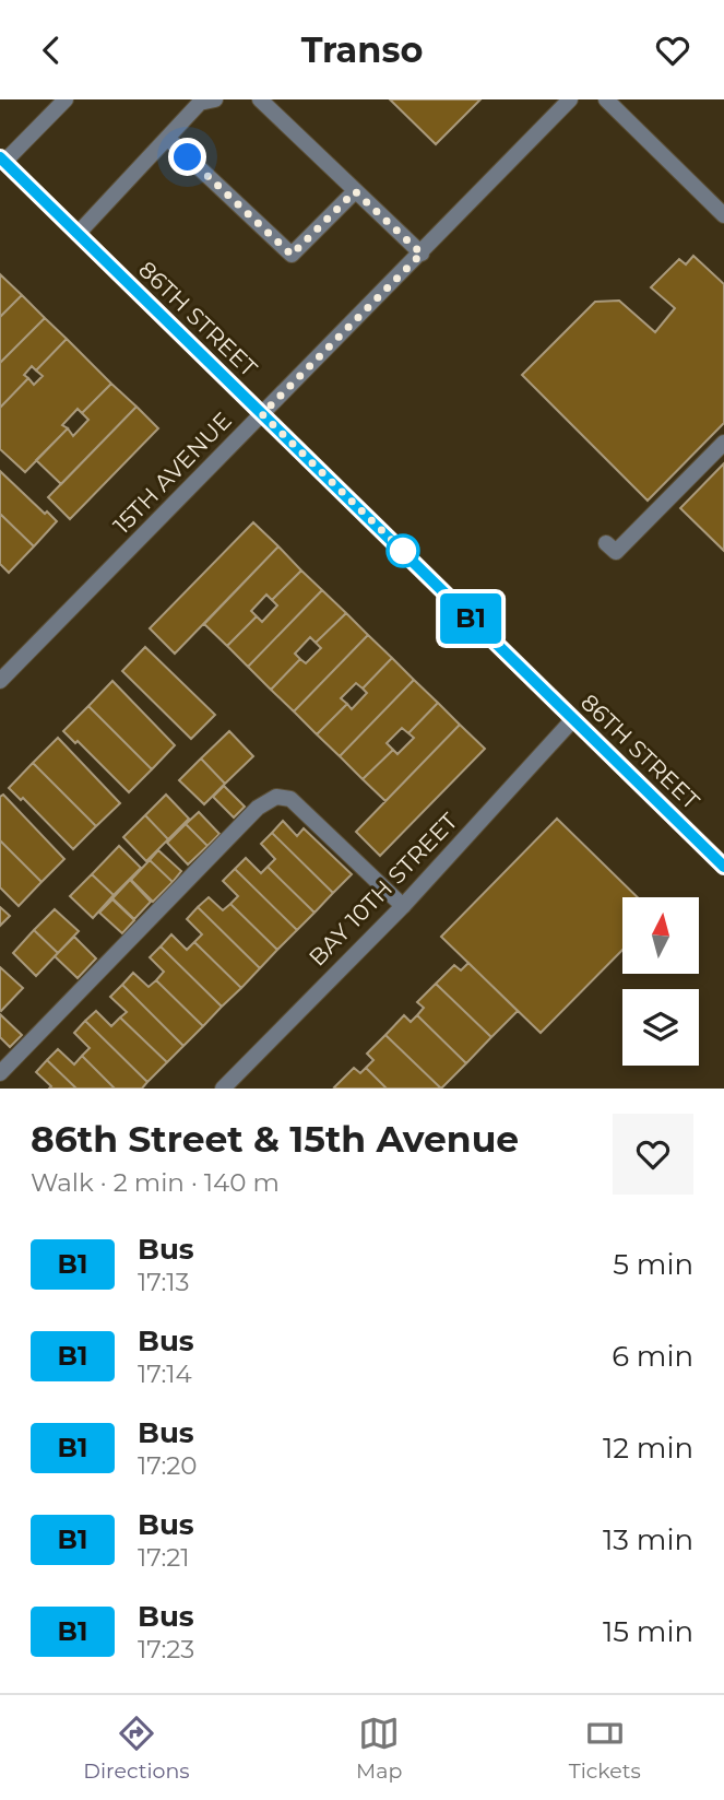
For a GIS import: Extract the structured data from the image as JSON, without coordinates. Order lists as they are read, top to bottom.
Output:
{
  "streets": {
    "main road": ["86TH STREET"],
    "street": ["15TH AVENUE", "BAY 10TH STREET"]
  },
  "crossings": [
    ["86TH STREET", "15TH AVENUE"],
    ["86TH STREET", "BAY 10TH STREET"]
  ],
  "lines": ["bus line B1"],
  "north": "top",
  "page": {
    "header": "Transo",
    "on_map": "B1",
    "heading": ["86th Street & 15th Avenue", "Walk · 2 min · 140 m"],
    "list": [
      {
        "mark": "B1",
        "name": "Bus",
        "note": "17:13",
        "value": "5 min"
      },
      {
        "mark": "B1",
        "name": "Bus",
        "note": "17:14",
        "value": "6 min"
      },
      {
        "mark": "B1",
        "name": "Bus",
        "note": "17:20",
        "value": "12 min"
      },
      {
        "mark": "B1",
        "name": "Bus",
        "note": "17:21",
        "value": "13 min"
      },
      {
        "mark": "B1",
        "name": "Bus",
        "note": "17:23",
        "value": "15 min"
      }
    ],
    "tabs": ["Directions", "Map", "Tickets"]
  }
}
